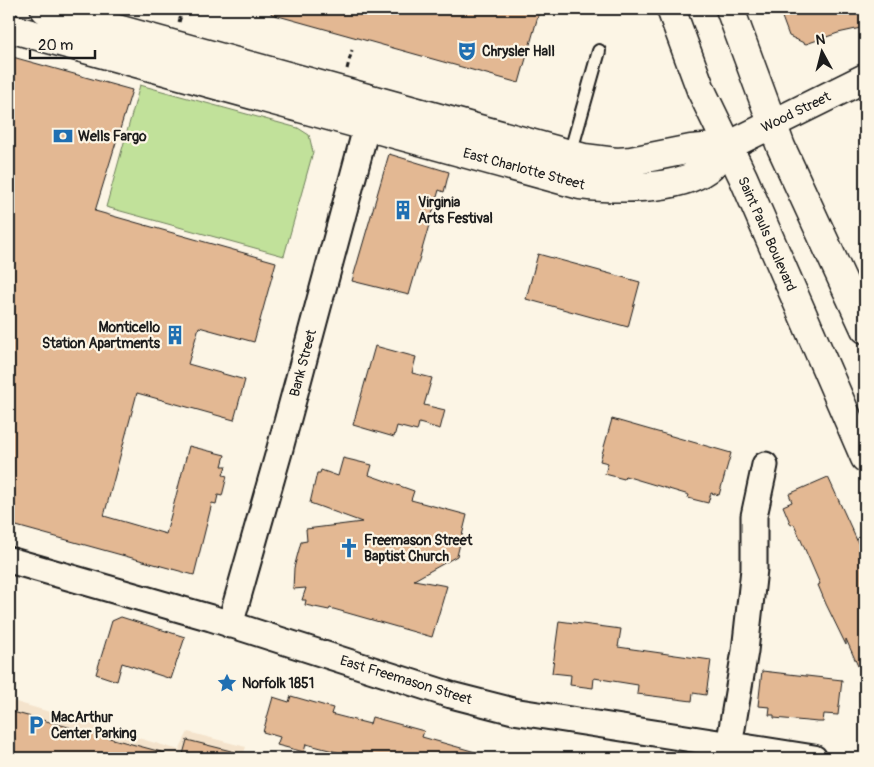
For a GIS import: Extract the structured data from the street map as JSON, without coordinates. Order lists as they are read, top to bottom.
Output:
{
  "streets": {
    "street": [
      "Wood Street",
      "East Charlotte Street",
      "Saint Pauls Boulevard",
      "Bank Street",
      "East Freemason Street"
    ]
  },
  "crossings": [
    ["Wood Street", "East Charlotte Street"],
    ["Wood Street", "Saint Pauls Boulevard"],
    ["East Charlotte Street", "Saint Pauls Boulevard"],
    ["East Charlotte Street", "Bank Street"],
    ["Bank Street", "East Freemason Street"]
  ],
  "places": {
    "theatre": ["Chrysler Hall"],
    "bank": ["Wells Fargo"],
    "building": ["Virginia Arts Festival", "Monticello Station Apartments"],
    "church": ["Freemason Street Baptist Church"],
    "place": ["Norfolk 1851"],
    "parking": ["MacArthur Center Parking"]
  },
  "scale_bar": "20 m",
  "north": "top"
}
